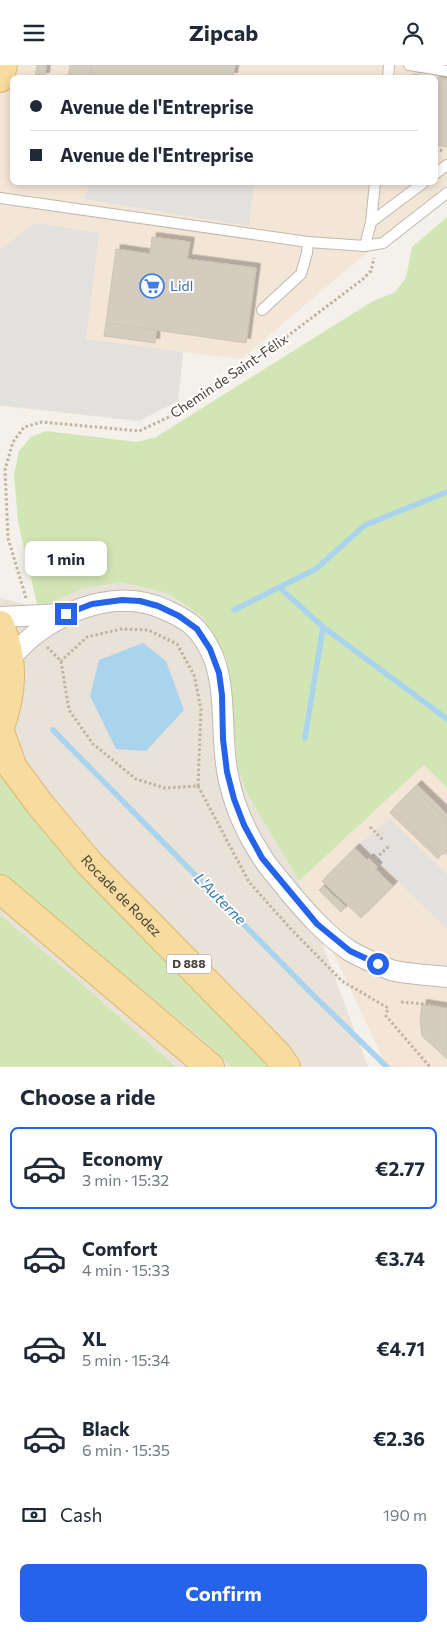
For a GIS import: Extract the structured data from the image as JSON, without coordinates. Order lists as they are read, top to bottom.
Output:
{
  "streets": {
    "main road": ["Rocade de Rodez", "D 888"],
    "path": ["Chemin de Saint-Félix"]
  },
  "water": ["L'Auterne"],
  "places": {
    "supermarket": ["Lidl"]
  },
  "page": {
    "header": "Zipcab",
    "banner": ["Avenue de l'Entreprise", "Avenue de l'Entreprise"],
    "bubble": "1 min",
    "heading": "Choose a ride",
    "list": [
      {
        "name": "Economy",
        "note": "3 min · 15:32",
        "value": "€2.77"
      },
      {
        "name": "Comfort",
        "note": "4 min · 15:33",
        "value": "€3.74"
      },
      {
        "name": "XL",
        "note": "5 min · 15:34",
        "value": "€4.71"
      },
      {
        "name": "Black",
        "note": "6 min · 15:35",
        "value": "€2.36"
      }
    ],
    "pay": ["Cash", "190 m"],
    "buttons": "Confirm"
  }
}
